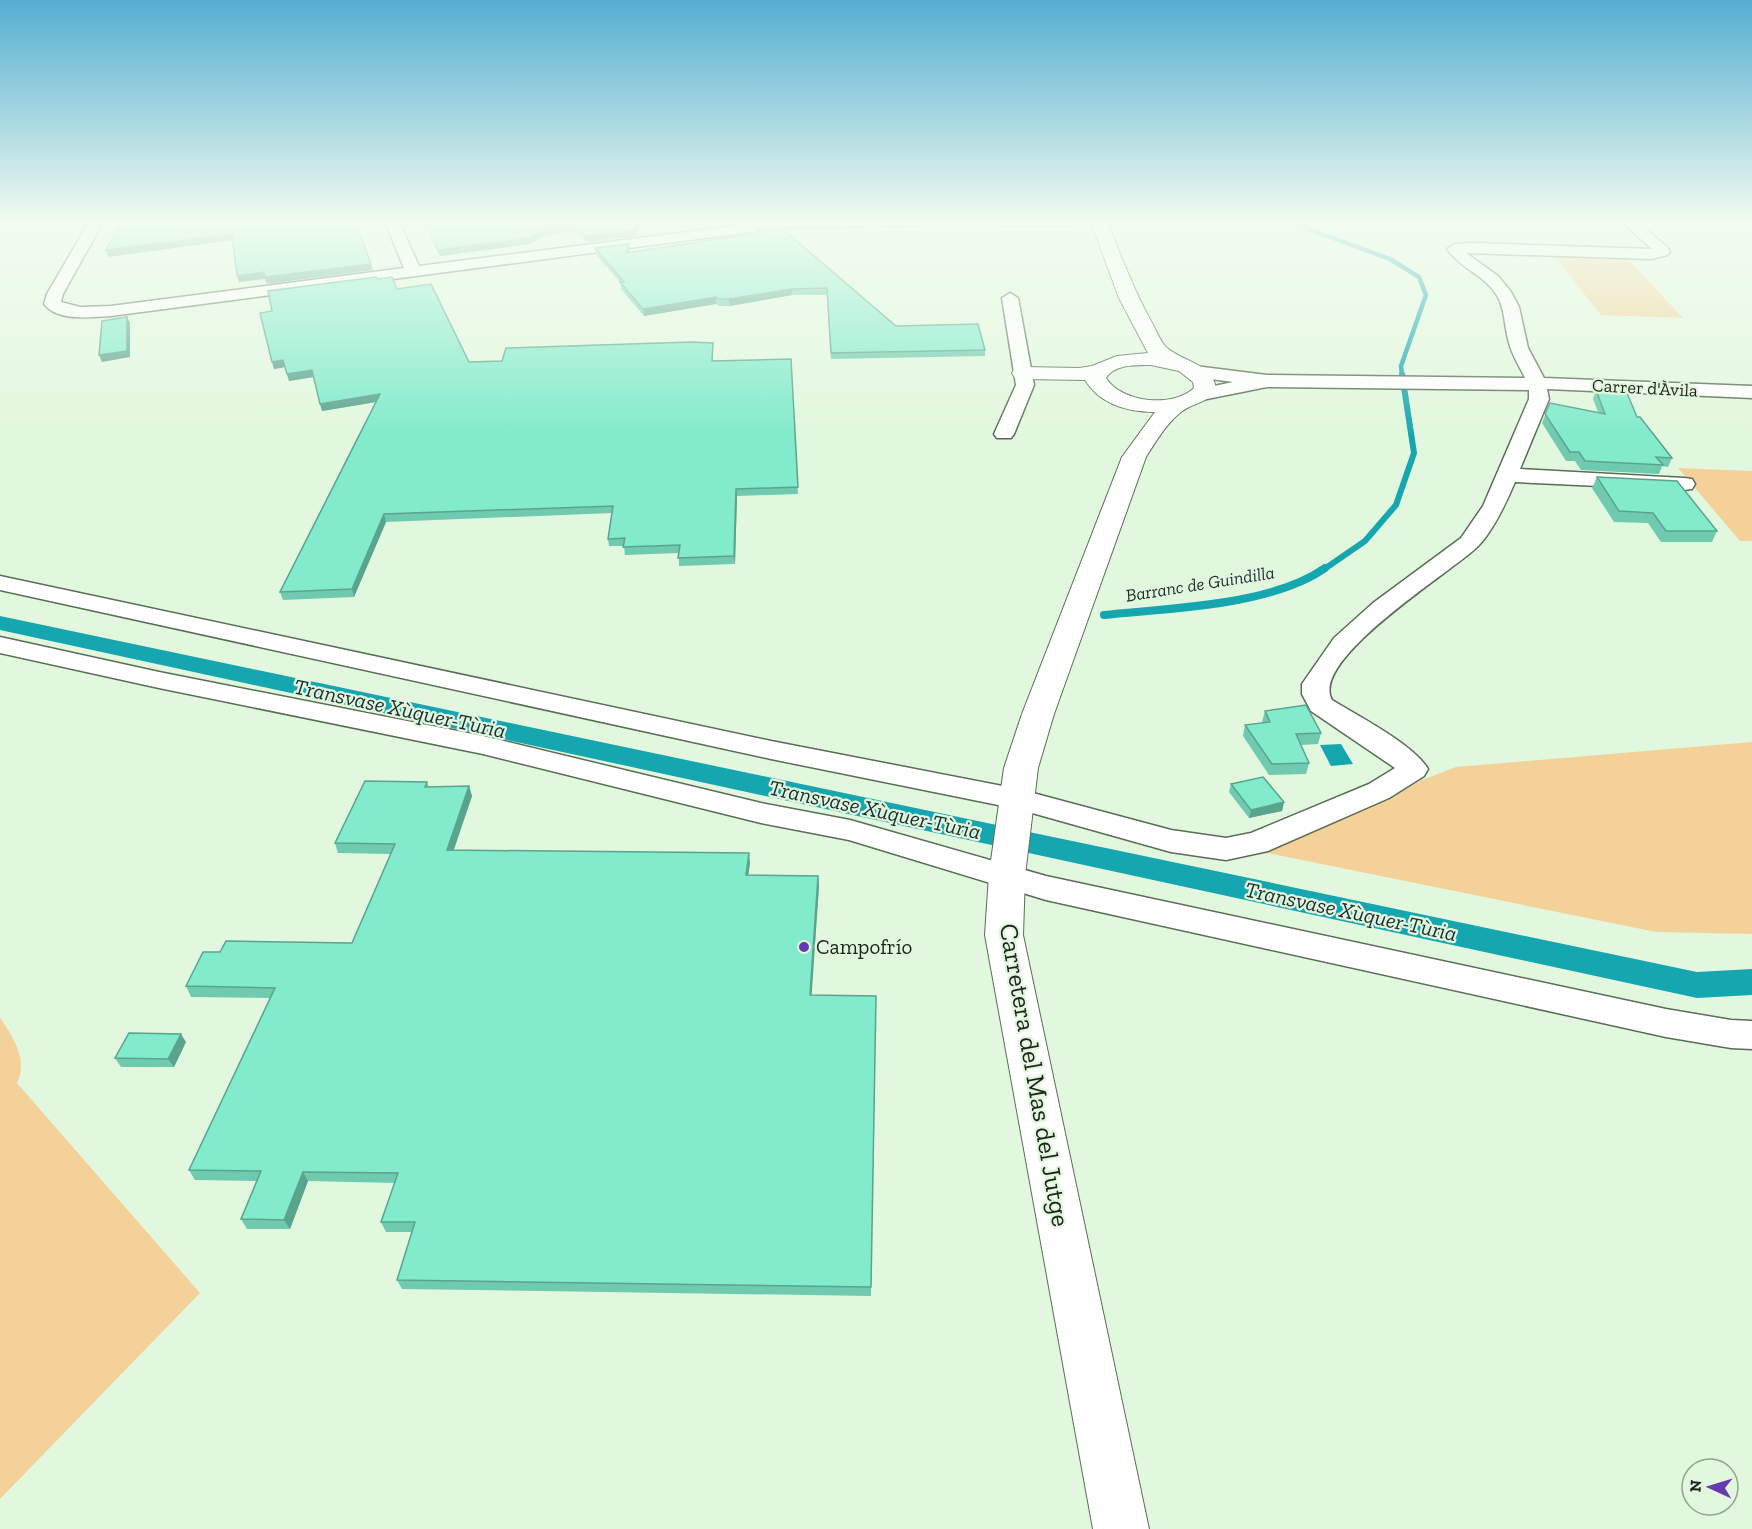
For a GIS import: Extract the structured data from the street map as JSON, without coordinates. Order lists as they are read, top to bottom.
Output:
{
  "streets": {
    "street": ["Carrer d'Àvila", "Carretera del Mas del Jutge"]
  },
  "water": ["Barranc de Guindilla", "Transvase Xùquer-Tùria"],
  "places": ["Campofrío"],
  "north": "left"
}
